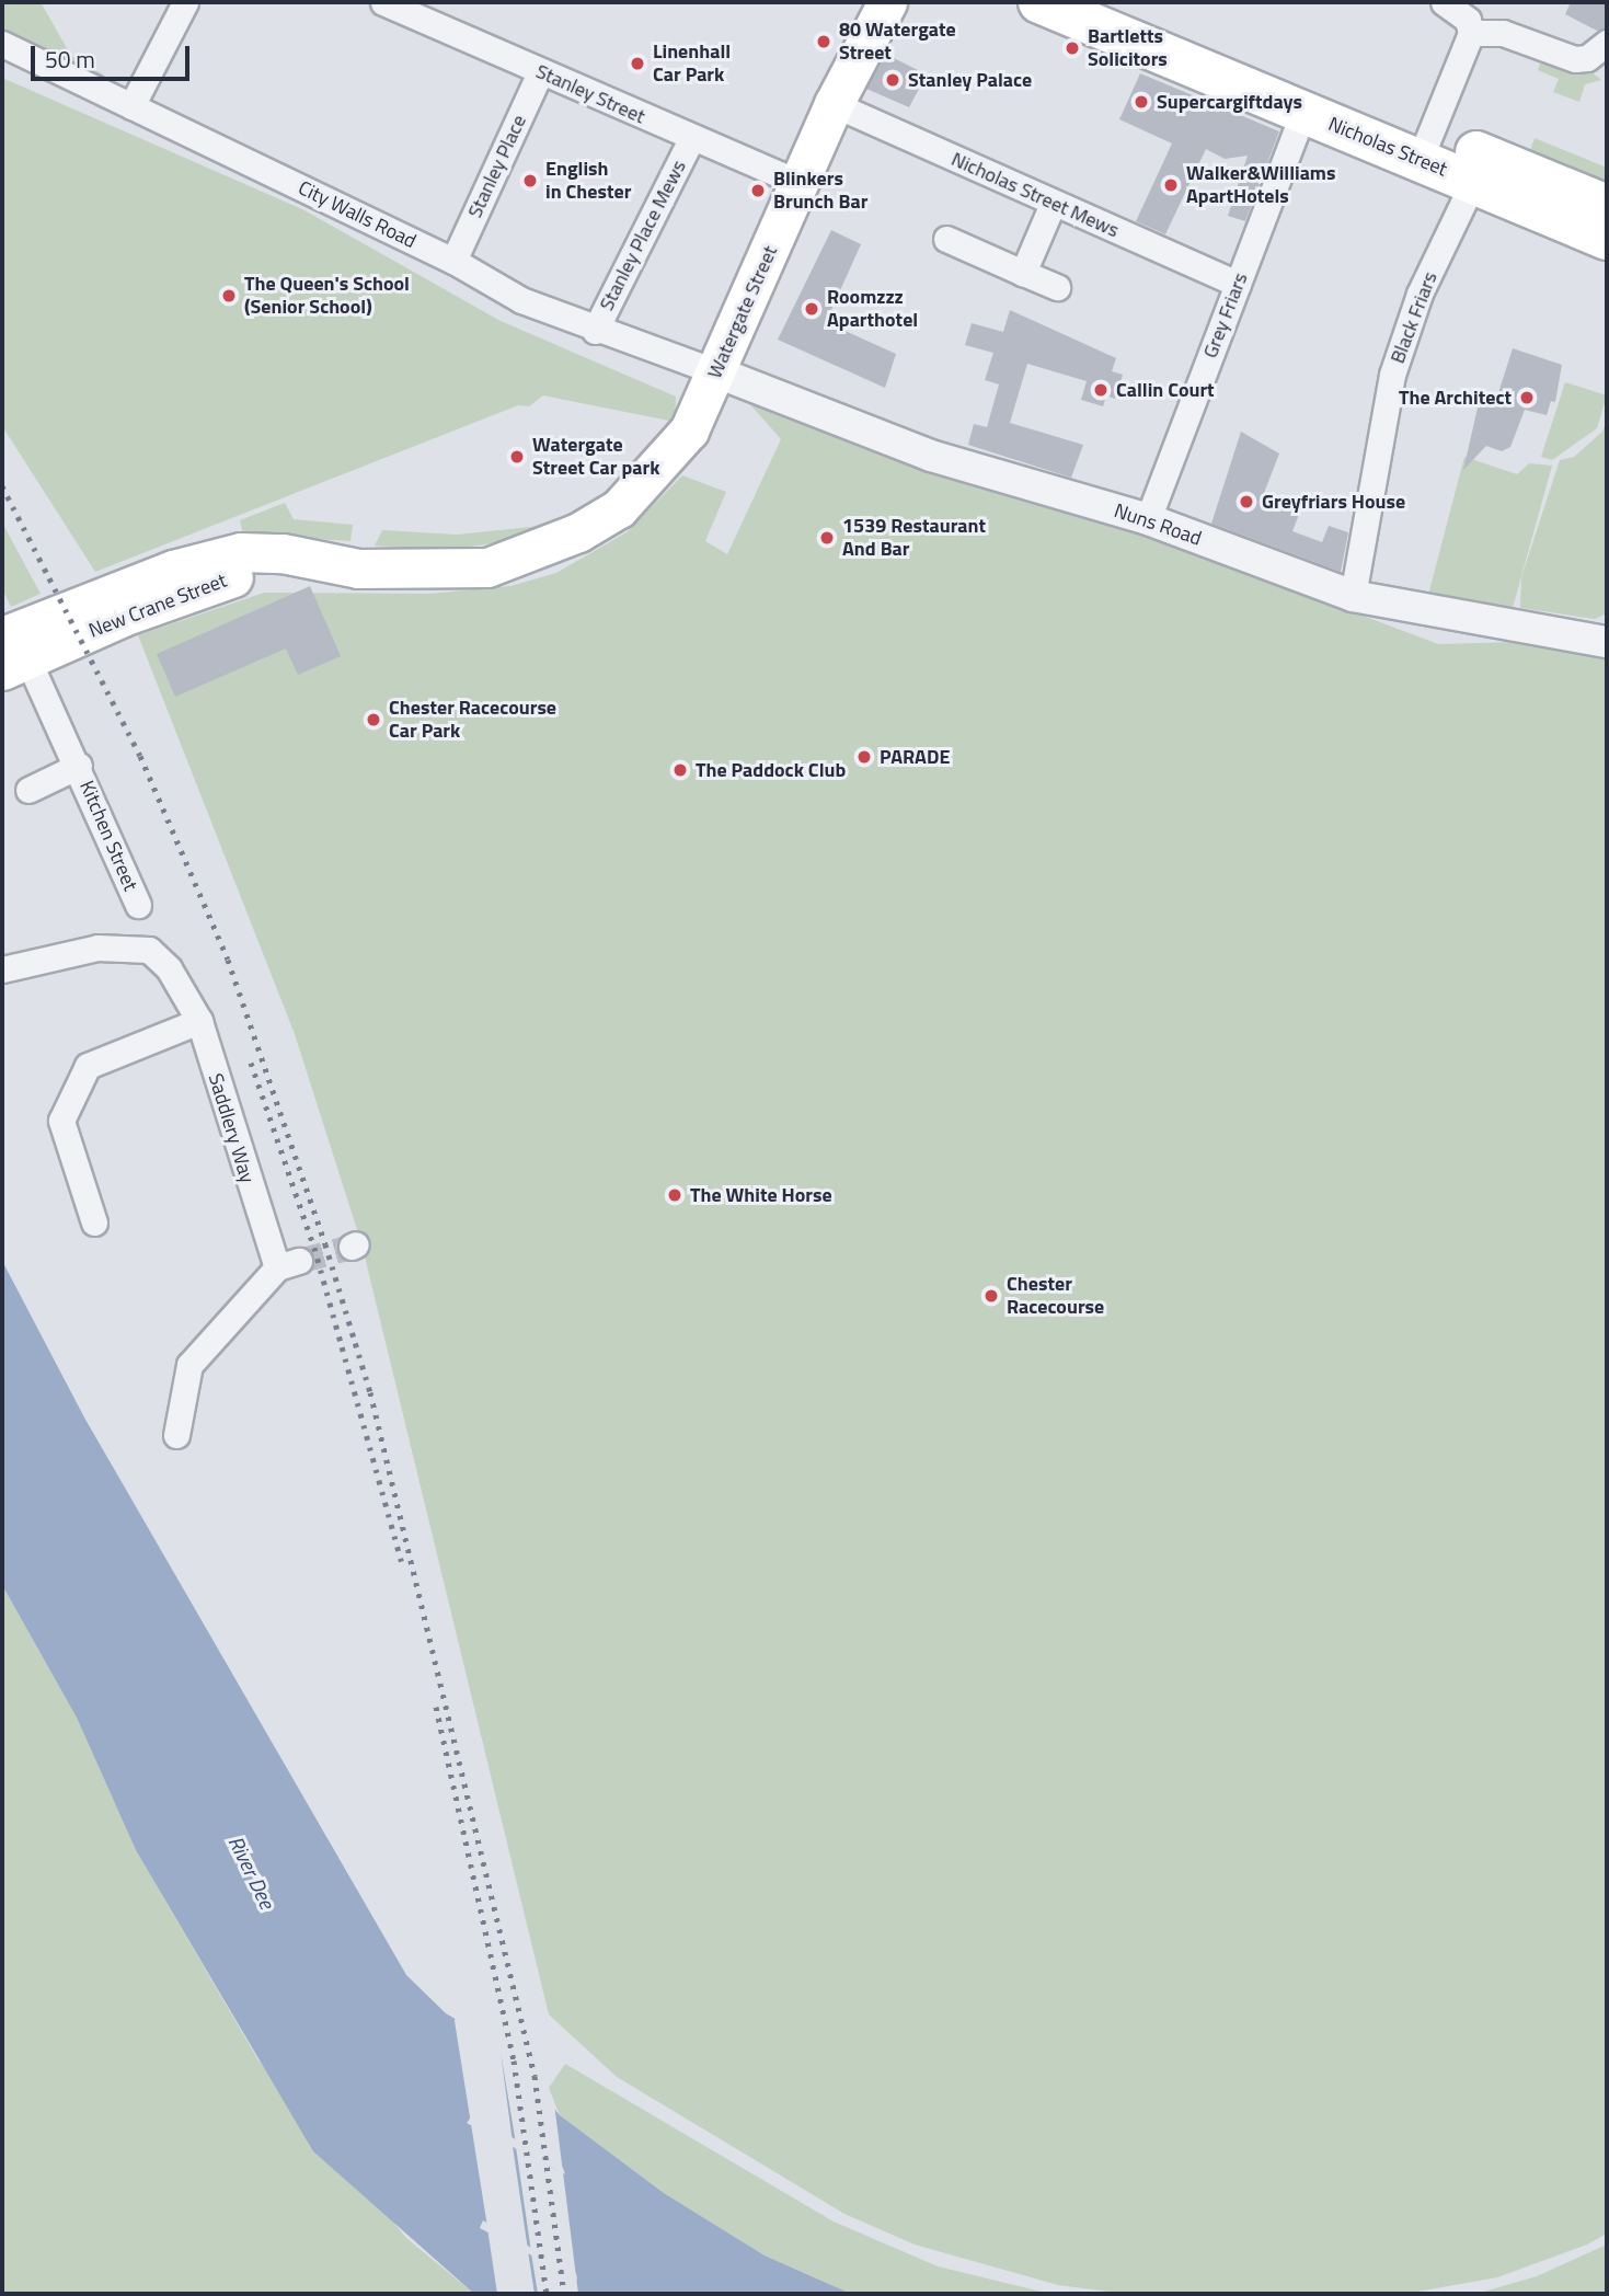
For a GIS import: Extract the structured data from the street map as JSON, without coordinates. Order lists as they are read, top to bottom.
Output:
{
  "streets": {
    "highway": ["Nicholas Street"],
    "main road": ["Watergate Street", "New Crane Street"],
    "street": [
      "Stanley Street",
      "Stanley Place",
      "Nicholas Street Mews",
      "City Walls Road",
      "Stanley Place Mews",
      "Grey Friars",
      "Black Friars",
      "Nuns Road",
      "Kitchen Street",
      "Saddlery Way"
    ]
  },
  "crossings": [
    ["Stanley Street", "Stanley Place"],
    ["Stanley Street", "Stanley Place Mews"],
    ["Stanley Street", "Watergate Street"],
    ["Nicholas Street", "Grey Friars"],
    ["Nicholas Street", "Black Friars"],
    ["Stanley Place", "City Walls Road"],
    ["Nicholas Street Mews", "Watergate Street"],
    ["Nicholas Street Mews", "Grey Friars"],
    ["City Walls Road", "Stanley Place Mews"],
    ["City Walls Road", "Watergate Street"],
    ["City Walls Road", "Nuns Road"],
    ["Watergate Street", "Nuns Road"],
    ["Watergate Street", "New Crane Street"],
    ["Grey Friars", "Nuns Road"],
    ["Black Friars", "Nuns Road"],
    ["New Crane Street", "Kitchen Street"]
  ],
  "water": ["River Dee"],
  "places": [
    "80 Watergate Street",
    "Bartletts Solicitors",
    "Linenhall Car Park",
    "Stanley Palace",
    "Supercargiftdays",
    "English in Chester",
    "Walker&Williams ApartHotels",
    "Blinkers Brunch Bar",
    "The Queen's School (Senior School)",
    "Roomzzz Aparthotel",
    "Callin Court",
    "The Architect",
    "Watergate Street Car park",
    "Greyfriars House",
    "1539 Restaurant And Bar",
    "Chester Racecourse Car Park",
    "PARADE",
    "The Paddock Club",
    "The White Horse",
    "Chester Racecourse"
  ],
  "scale_bar": "50 m"
}
